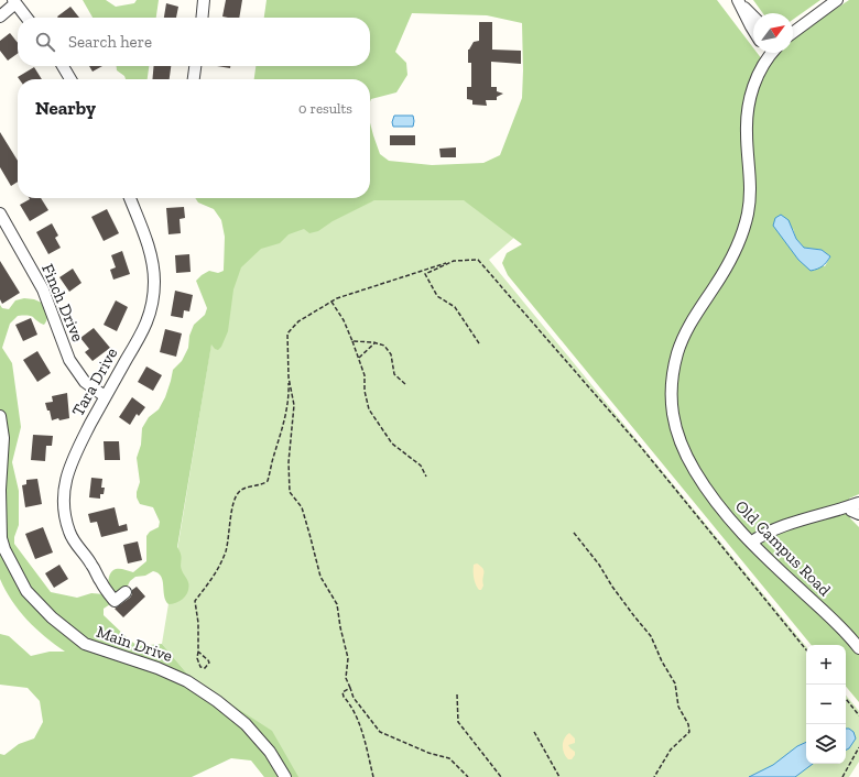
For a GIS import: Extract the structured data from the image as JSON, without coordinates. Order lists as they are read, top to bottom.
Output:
{
  "streets": {
    "street": [
      "Finch Drive",
      "Tara Drive",
      "Old Campus Road",
      "Main Drive"
    ]
  },
  "crossings": [
    ["Finch Drive", "Tara Drive"]
  ],
  "north": "top right",
  "page": {
    "search": "Search here",
    "heading": ["Nearby", "0 results"],
    "map_buttons": ["+", "−"]
  }
}
